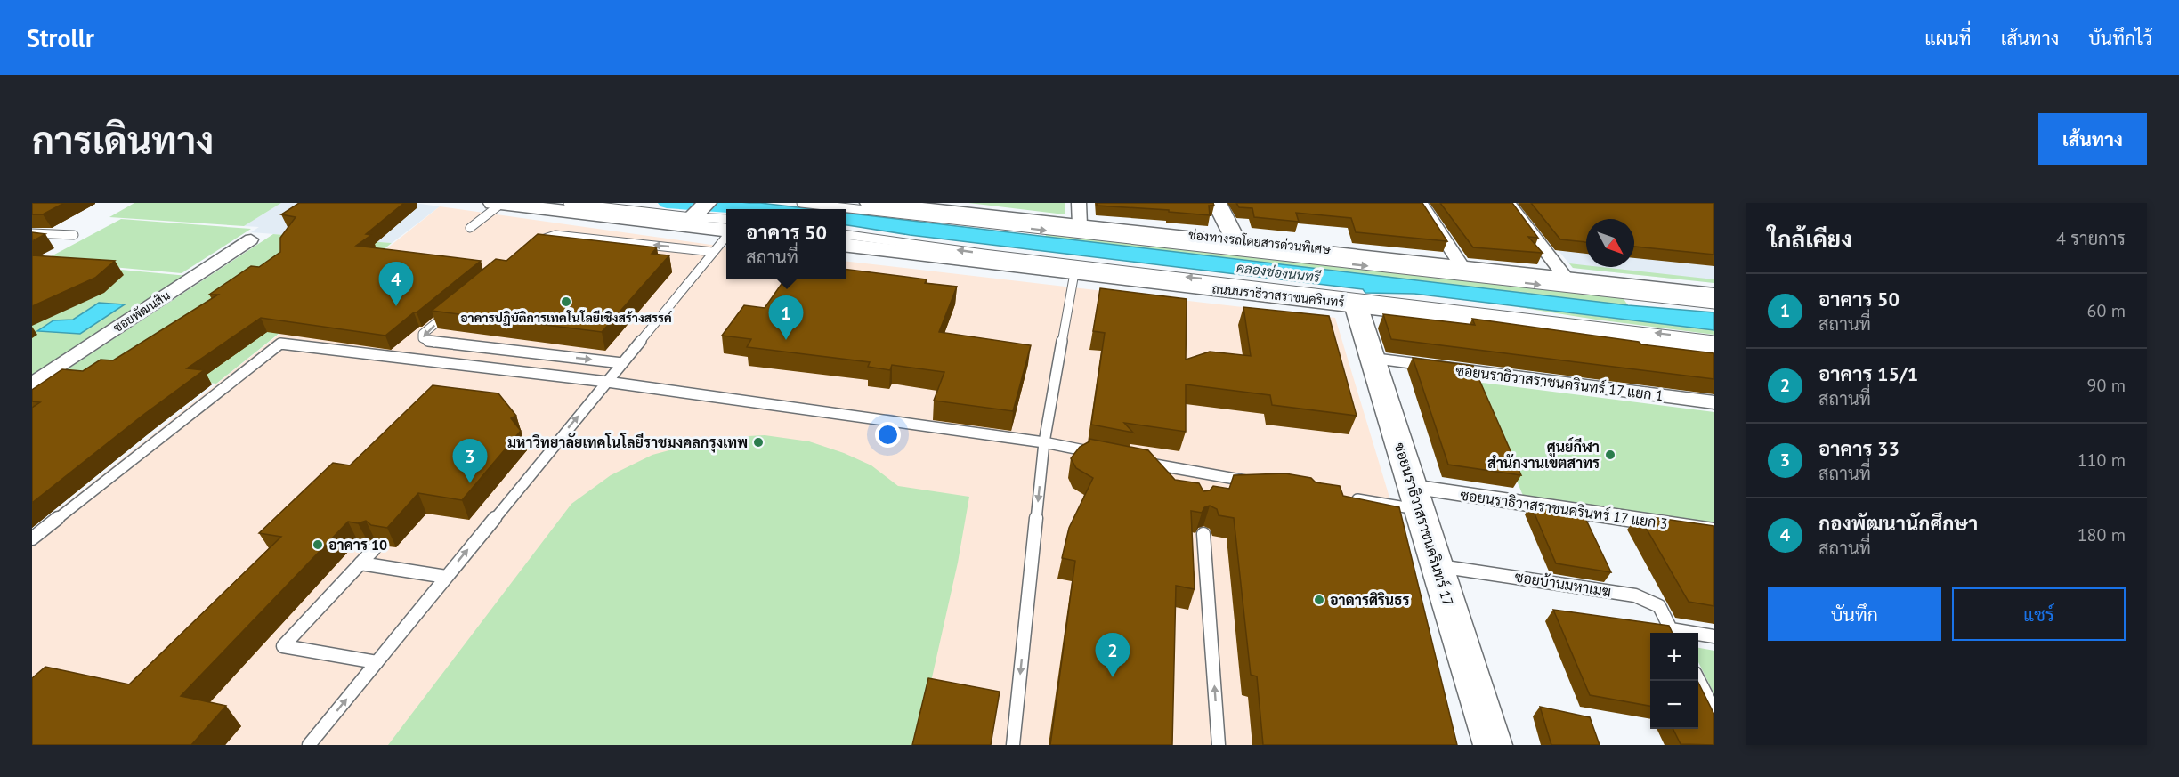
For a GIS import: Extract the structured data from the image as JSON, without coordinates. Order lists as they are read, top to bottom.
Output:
{
  "streets": {
    "main road": ["ถนนนราธิวาสราชนครินทร์", "ซอยนราธิวาสราชนครินทร์ 17"],
    "street": ["ซอยพัฒนสิน", "ซอยนราธิวาสราชนครินทร์ 17 แยก 1", "ซอยนราธิวาสราชนครินทร์ 17 แยก 3"],
    "lane": ["ช่องทางรถโดยสารด่วนพิเศษ", "ซอยบ้านมหาเมฆ"]
  },
  "crossings": [
    ["ถนนนราธิวาสราชนครินทร์", "ซอยนราธิวาสราชนครินทร์ 17"],
    ["ซอยนราธิวาสราชนครินทร์ 17 แยก 1", "ซอยนราธิวาสราชนครินทร์ 17"],
    ["ซอยนราธิวาสราชนครินทร์ 17 แยก 3", "ซอยนราธิวาสราชนครินทร์ 17"],
    ["ซอยนราธิวาสราชนครินทร์ 17", "ซอยบ้านมหาเมฆ"]
  ],
  "water": ["คลองช่องนนทรี"],
  "places": [
    "อาคารปฏิบัติการเทคโนโลยีเชิงสร้างสรรค์",
    "มหาวิทยาลัยเทคโนโลยีราชมงคลกรุงเทพ",
    "ศูนย์กีฬา สำนักงานเขตสาทร",
    "อาคาร 10",
    "อาคารศิรินธร"
  ],
  "north": "bottom right",
  "page": {
    "header": "Strollr",
    "nav": ["แผนที่", "เส้นทาง", "บันทึกไว้"],
    "buttons": [
      "เส้นทาง",
      ["บันทึก", "แชร์"]
    ],
    "title": "การเดินทาง",
    "heading": ["ใกล้เคียง", "4 รายการ"],
    "popup": ["อาคาร 50", "สถานที่"],
    "pins": [
      "4",
      "1",
      "3",
      "2"
    ],
    "list": [
      {
        "mark": "1",
        "name": "อาคาร 50",
        "note": "สถานที่",
        "value": "60 m"
      },
      {
        "mark": "2",
        "name": "อาคาร 15/1",
        "note": "สถานที่",
        "value": "90 m"
      },
      {
        "mark": "3",
        "name": "อาคาร 33",
        "note": "สถานที่",
        "value": "110 m"
      },
      {
        "mark": "4",
        "name": "กองพัฒนานักศึกษา",
        "note": "สถานที่",
        "value": "180 m"
      }
    ],
    "map_buttons": ["+", "−"]
  }
}
